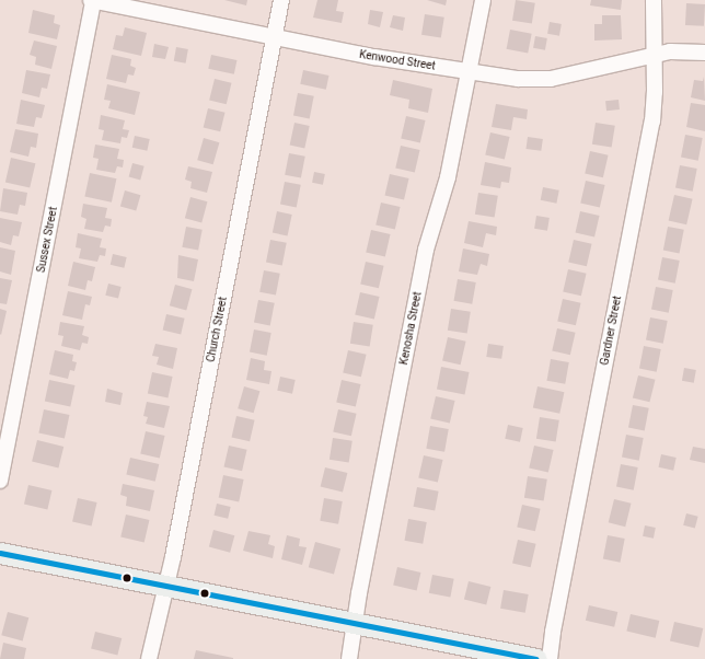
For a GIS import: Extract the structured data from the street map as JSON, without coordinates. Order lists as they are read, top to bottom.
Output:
{
  "streets": {
    "street": [
      "Kenwood Street",
      "Sussex Street",
      "Kenosha Street",
      "Church Street",
      "Gardner Street"
    ]
  },
  "crossings": [
    ["Kenwood Street", "Sussex Street"],
    ["Kenwood Street", "Kenosha Street"],
    ["Kenwood Street", "Church Street"],
    ["Kenwood Street", "Gardner Street"]
  ]
}
